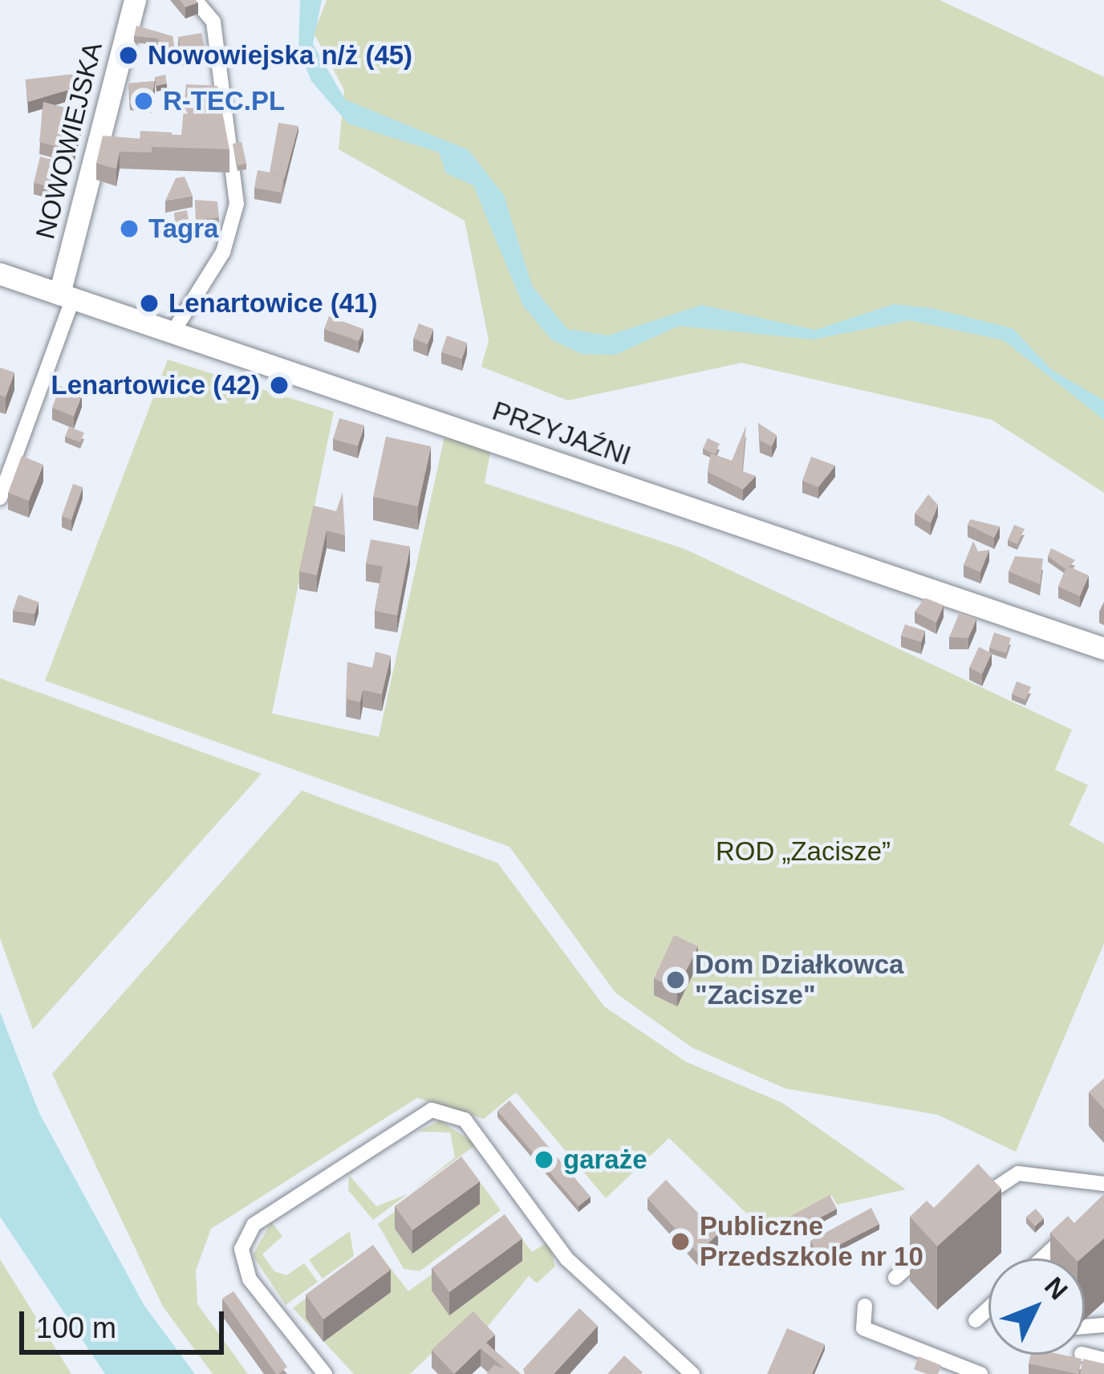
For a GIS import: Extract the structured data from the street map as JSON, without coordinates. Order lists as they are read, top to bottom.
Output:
{
  "streets": {
    "main road": ["NOWOWIEJSKA", "PRZYJAŹNI"]
  },
  "crossings": [
    ["NOWOWIEJSKA", "PRZYJAŹNI"]
  ],
  "parks": ["ROD „Zacisze”"],
  "places": [
    "Nowowiejska n/ż (45)",
    "R-TEC.PL",
    "Tagra",
    "Lenartowice (41)",
    "Lenartowice (42)",
    "Dom Działkowca \"Zacisze\"",
    "garaże",
    "Publiczne Przedszkole nr 10"
  ],
  "scale_bar": "100 m",
  "north": "top right"
}
